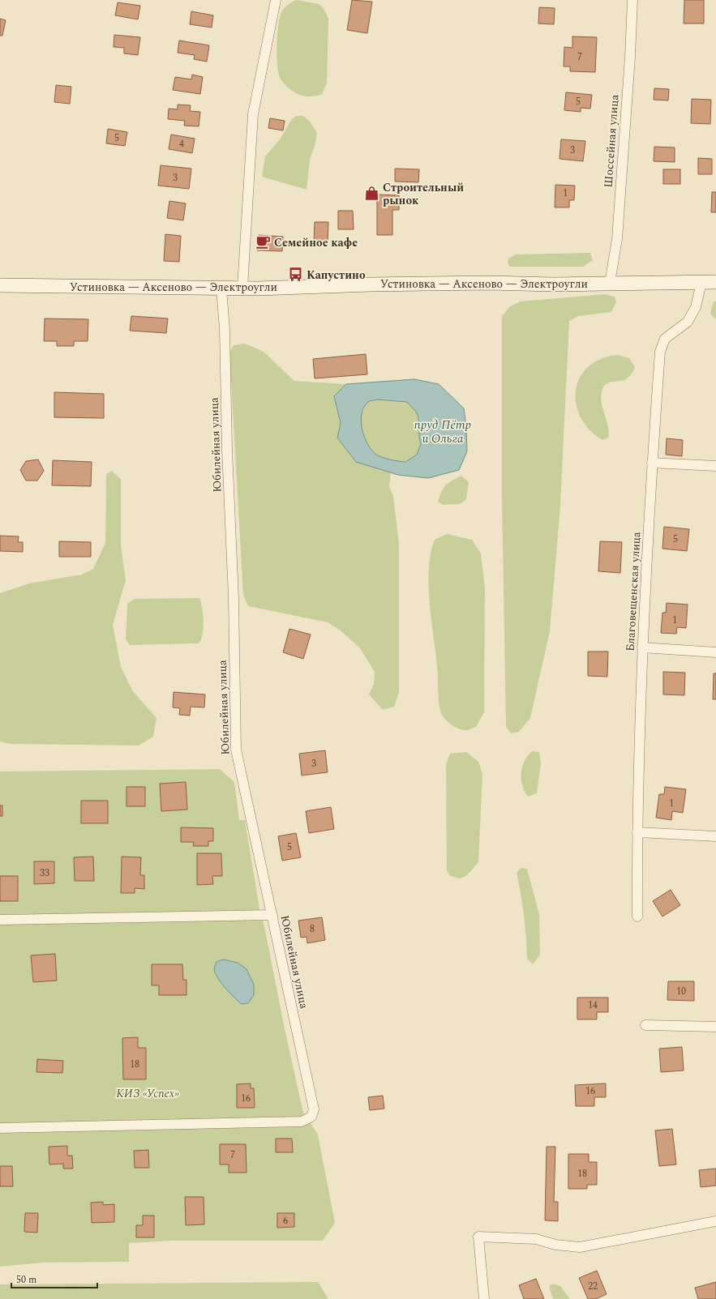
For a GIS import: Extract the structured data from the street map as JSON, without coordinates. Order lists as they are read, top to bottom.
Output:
{
  "streets": {
    "main road": ["Устиновка — Аксеново — Электроугли"],
    "street": ["Шоссейная улица", "Юбилейная улица", "Благовещенская улица"]
  },
  "crossings": [
    ["Шоссейная улица", "Устиновка — Аксеново — Электроугли"],
    ["Устиновка — Аксеново — Электроугли", "Юбилейная улица"],
    ["Устиновка — Аксеново — Электроугли", "Благовещенская улица"]
  ],
  "water": ["пруд Пётр и Ольга"],
  "parks": ["КИЗ «Успех»"],
  "places": {
    "shop": ["Строительный рынок"],
    "cafe": ["Семейное кафе"],
    "bus stop": ["Капустино"]
  },
  "house_numbers": [
    "7",
    "5",
    "5",
    "4",
    "3",
    "3",
    "1",
    "5",
    "1",
    "3",
    "1",
    "5",
    "33",
    "8",
    "10",
    "14",
    "18",
    "16",
    "16",
    "7",
    "18",
    "6",
    "22"
  ],
  "scale_bar": "50 m"
}
